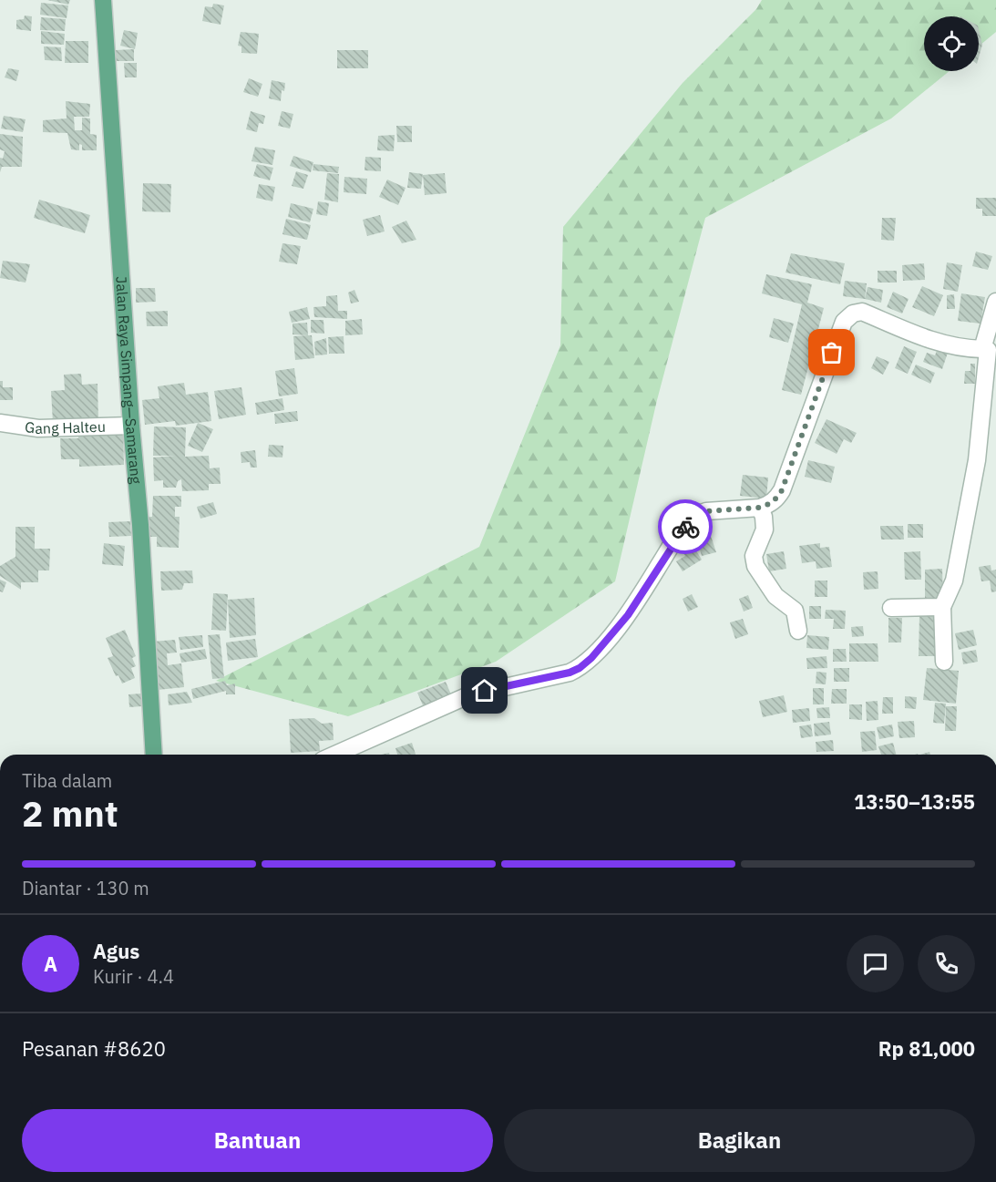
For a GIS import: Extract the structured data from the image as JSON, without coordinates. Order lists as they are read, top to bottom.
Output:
{
  "streets": {
    "main road": ["Jalan Raya Simpang—Samarang"],
    "street": ["Gang Halteu"]
  },
  "crossings": [
    ["Jalan Raya Simpang—Samarang", "Gang Halteu"]
  ],
  "page": {
    "heading": ["2 mnt", "Tiba dalam", "13:50–13:55"],
    "panel": [
      "Agus",
      "Kurir · 4.4",
      "Pesanan #8620",
      "Rp 81,000"
    ],
    "bar": "Diantar · 130 m",
    "round": "A",
    "buttons": ["Bantuan", "Bagikan"]
  }
}
